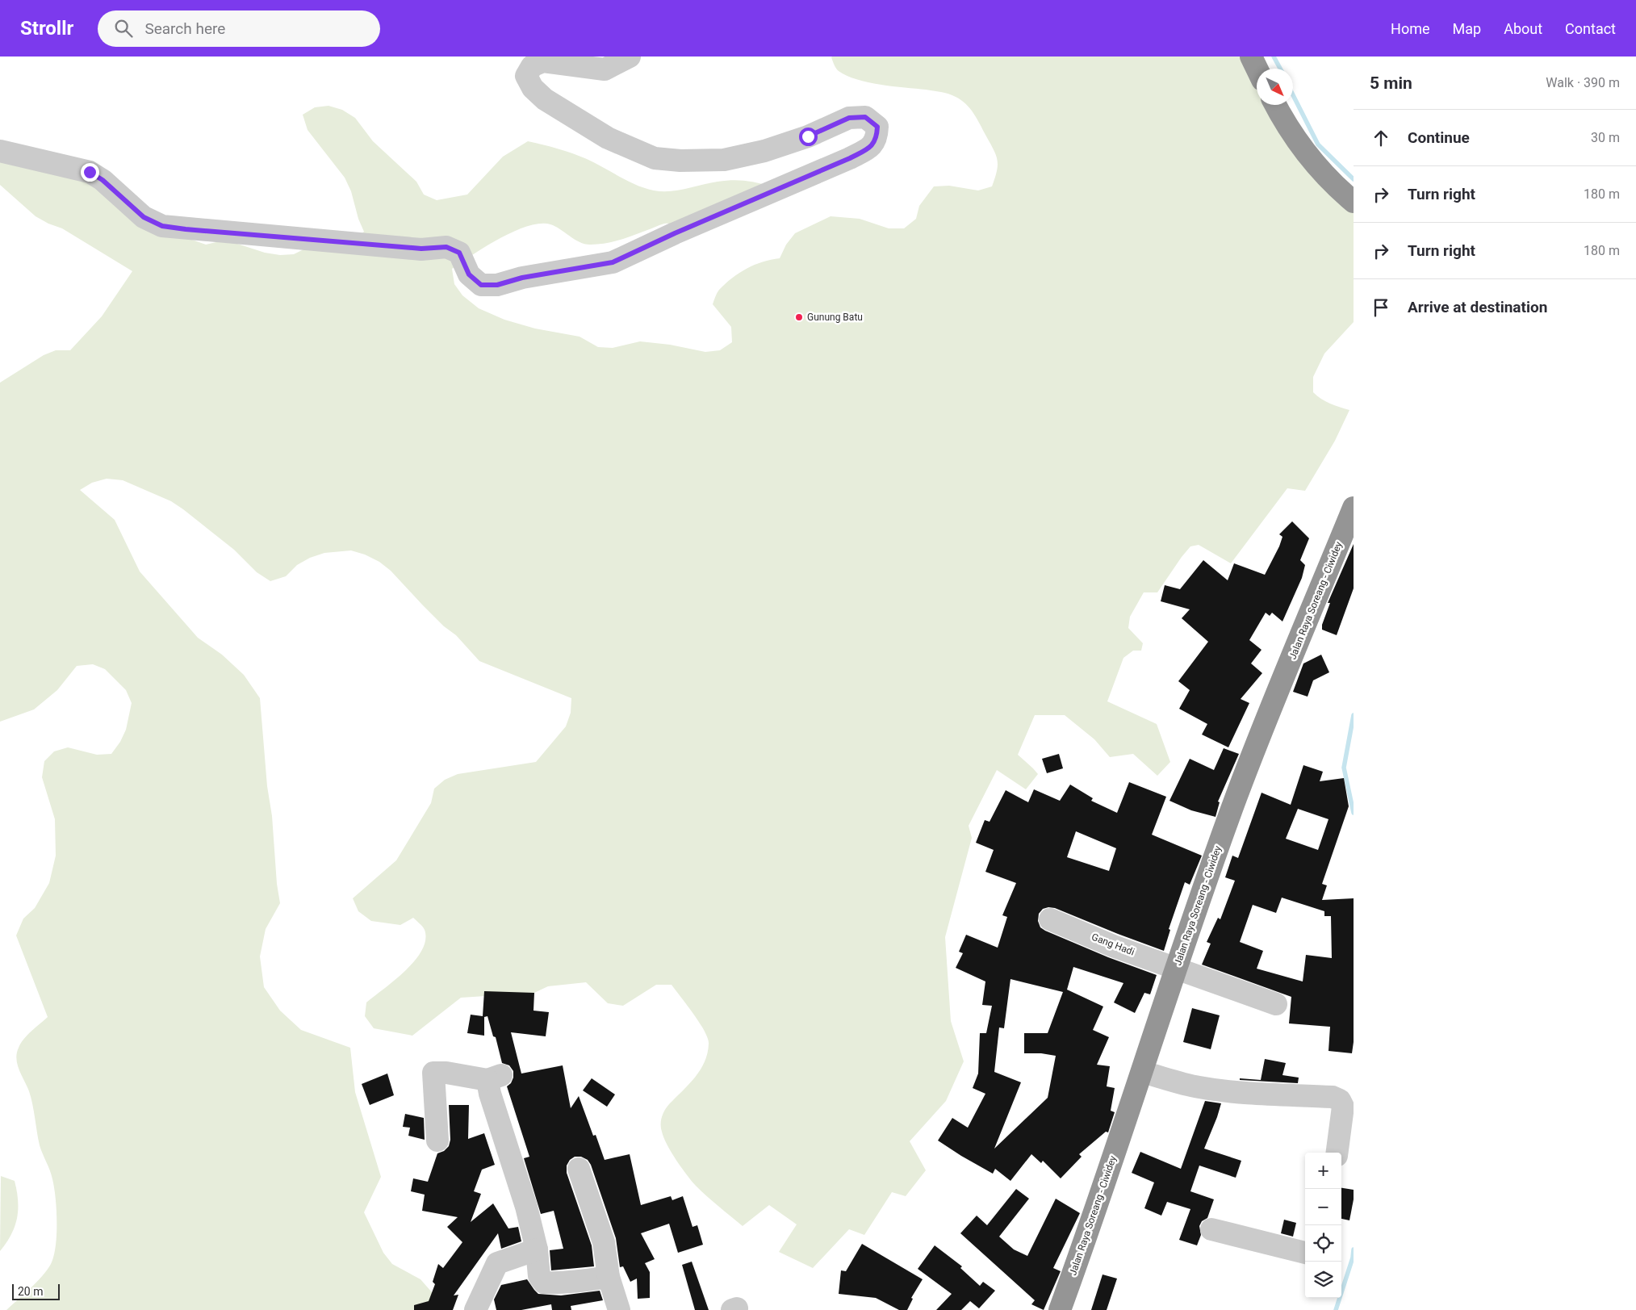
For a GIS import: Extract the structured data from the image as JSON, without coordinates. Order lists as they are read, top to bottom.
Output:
{
  "streets": {
    "highway": ["Jalan Raya Soreang - Ciwidey"],
    "street": ["Gang Hadi"]
  },
  "crossings": [
    ["Jalan Raya Soreang - Ciwidey", "Gang Hadi"]
  ],
  "places": ["Gunung Batu"],
  "scale_bar": "20 m",
  "north": "bottom right",
  "page": {
    "header": "Strollr",
    "search": "Search here",
    "nav": [
      "Home",
      "Map",
      "About",
      "Contact"
    ],
    "heading": ["5 min", "Walk · 390 m"],
    "list": [
      ["Continue", "30 m"],
      ["Turn right", "180 m"],
      ["Turn right", "180 m"],
      "Arrive at destination"
    ],
    "map_buttons": ["+", "−"],
    "scale": "20 m"
  }
}
